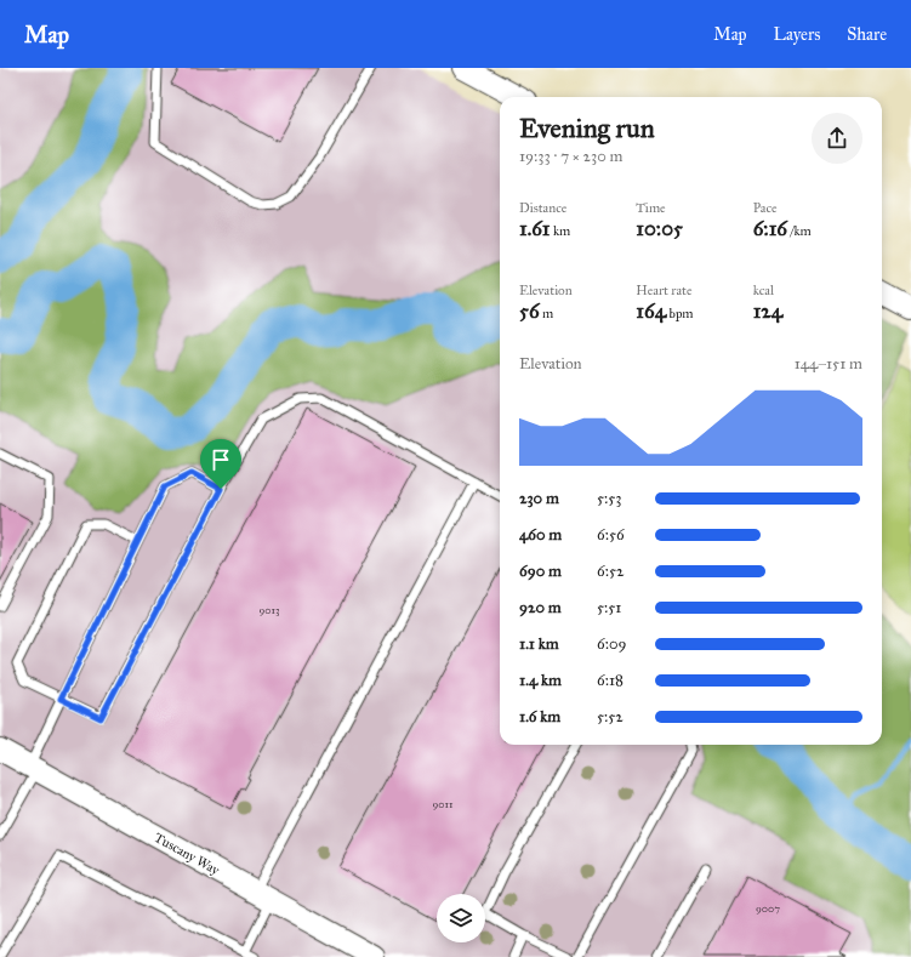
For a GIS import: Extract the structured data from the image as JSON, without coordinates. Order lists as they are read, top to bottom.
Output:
{
  "streets": {
    "street": ["Tuscany Way"]
  },
  "house_numbers": ["9013", "9011", "9007"],
  "page": {
    "header": "Map",
    "nav": ["Map", "Layers", "Share"],
    "heading": ["Evening run", "19:33 · 7 × 230 m"],
    "stats": [
      ["Distance", "1.61 km"],
      ["Time", "10:05"],
      ["Pace", "6:16 /km"],
      ["Elevation", "56 m"],
      ["Heart rate", "164 bpm"],
      ["kcal", "124"]
    ],
    "chart": ["Elevation", "144–151 m"],
    "list": [
      {
        "name": "230 m",
        "note": "5:53"
      },
      {
        "name": "460 m",
        "note": "6:56"
      },
      {
        "name": "690 m",
        "note": "6:52"
      },
      {
        "name": "920 m",
        "note": "5:51"
      },
      {
        "name": "1.1 km",
        "note": "6:09"
      },
      {
        "name": "1.4 km",
        "note": "6:18"
      },
      {
        "name": "1.6 km",
        "note": "5:52"
      }
    ]
  }
}
